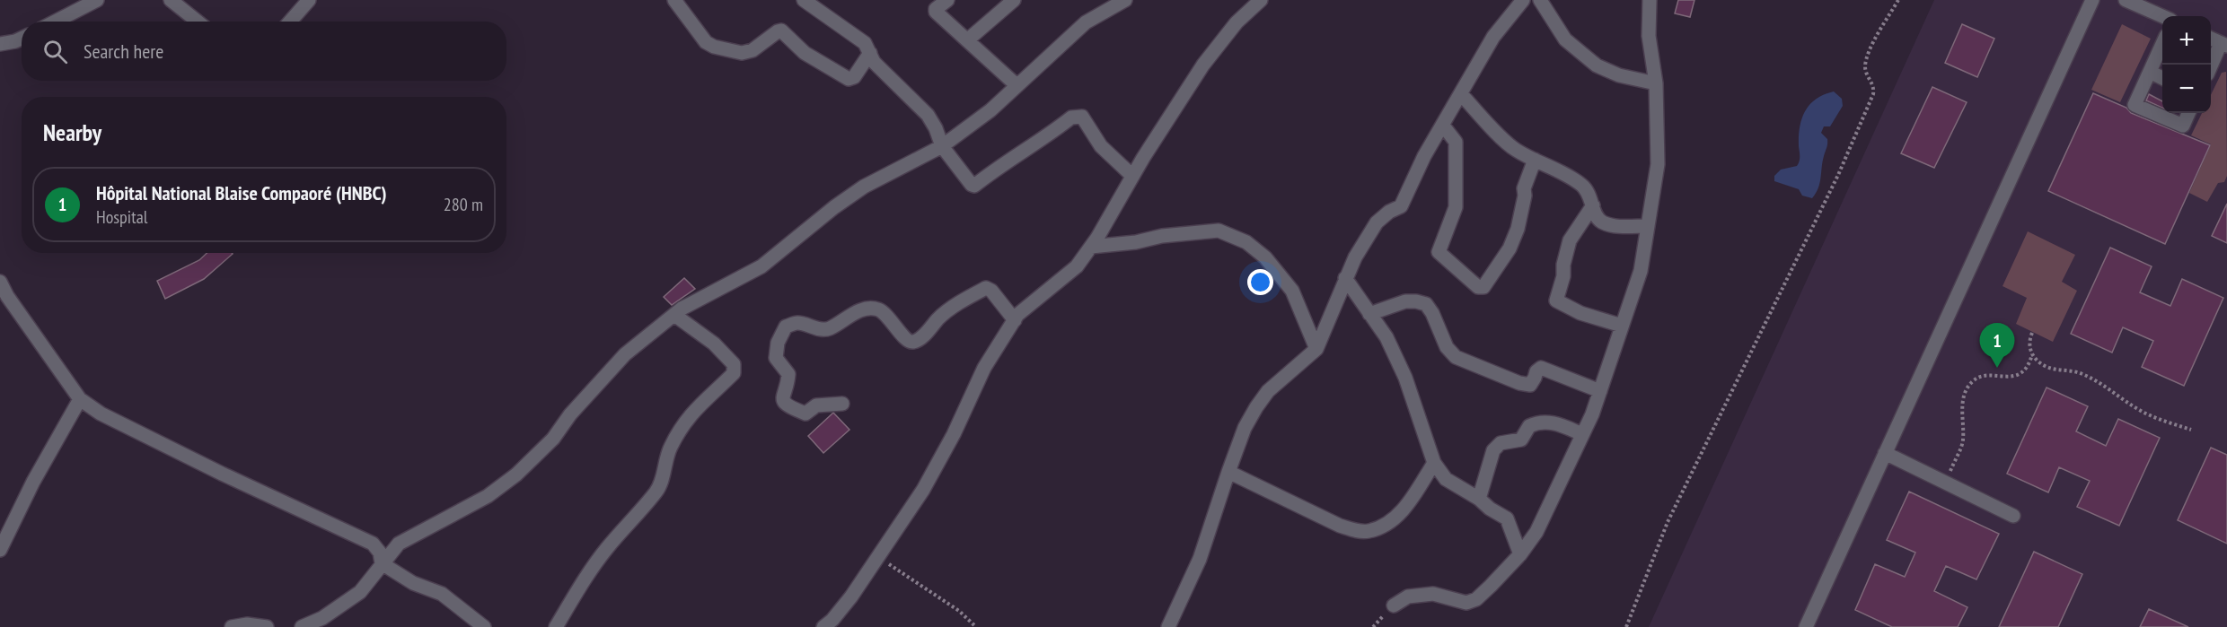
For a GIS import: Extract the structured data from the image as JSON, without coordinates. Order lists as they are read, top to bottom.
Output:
{
  "page": {
    "map_buttons": ["+", "−"],
    "search": "Search here",
    "heading": "Nearby",
    "list": [
      {
        "mark": "1",
        "name": "Hôpital National Blaise Compaoré (HNBC)",
        "note": "Hospital",
        "value": "280 m"
      }
    ],
    "pins": "1"
  }
}
